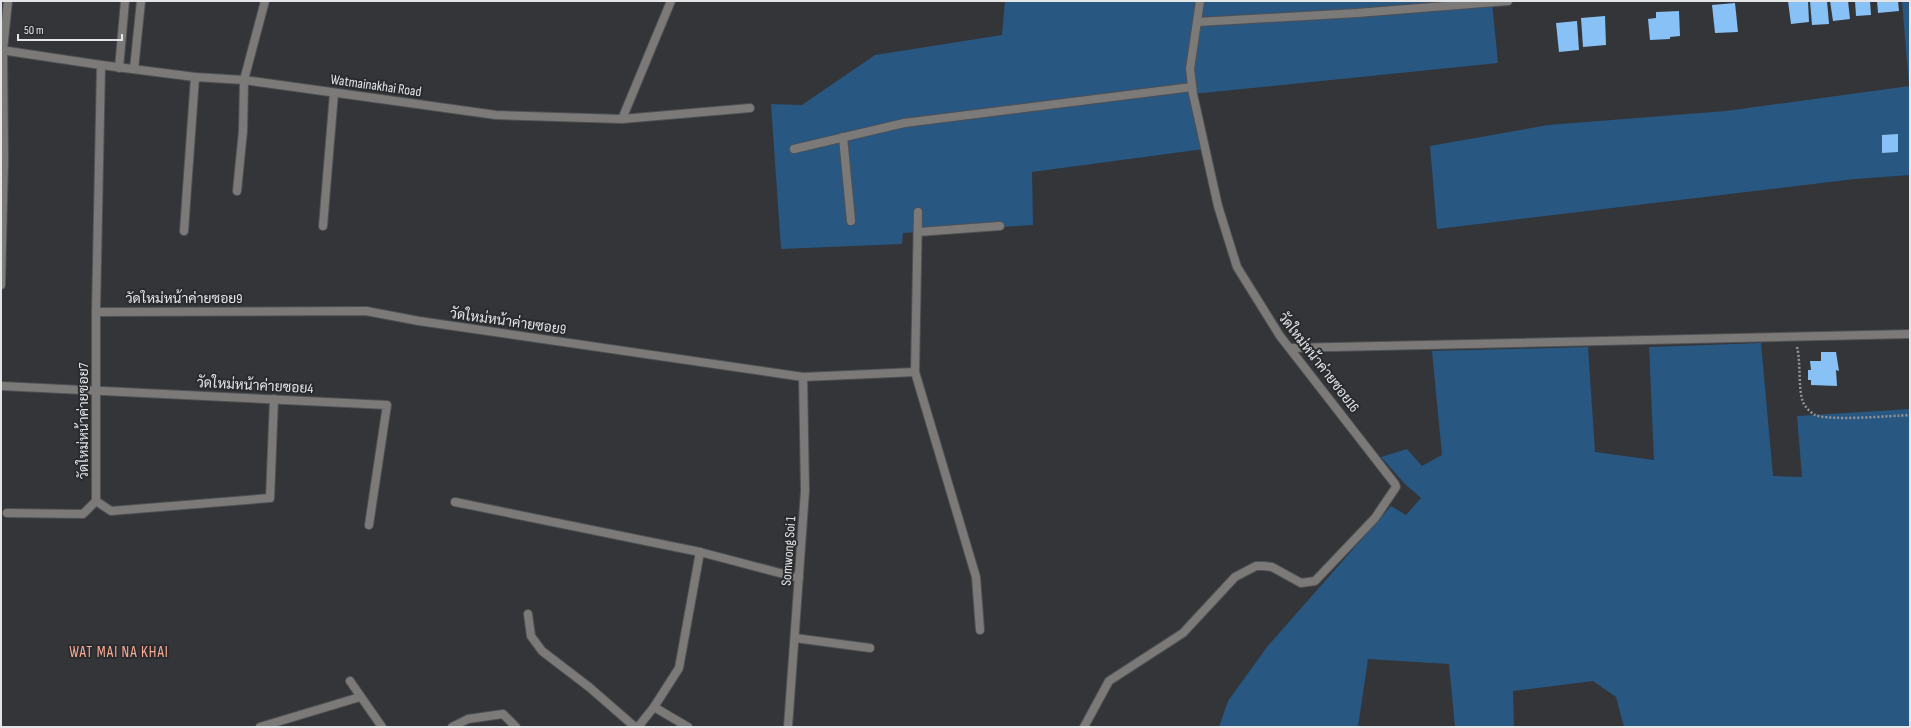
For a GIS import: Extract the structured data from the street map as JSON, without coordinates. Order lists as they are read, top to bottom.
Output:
{
  "streets": {
    "street": [
      "Watmainakhai Road",
      "วัดใหม่หน้าค่ายซอย9",
      "วัดใหม่หน้าค่ายซอย16",
      "วัดใหม่หน้าค่ายซอย4",
      "วัดใหม่หน้าค่ายซอย7",
      "Somwong Soi 1"
    ]
  },
  "crossings": [
    ["Watmainakhai Road", "วัดใหม่หน้าค่ายซอย7"],
    ["วัดใหม่หน้าค่ายซอย9", "วัดใหม่หน้าค่ายซอย7"],
    ["วัดใหม่หน้าค่ายซอย9", "Somwong Soi 1"],
    ["วัดใหม่หน้าค่ายซอย4", "วัดใหม่หน้าค่ายซอย7"]
  ],
  "districts": ["WAT MAI NA KHAI"],
  "scale_bar": "50 m"
}
